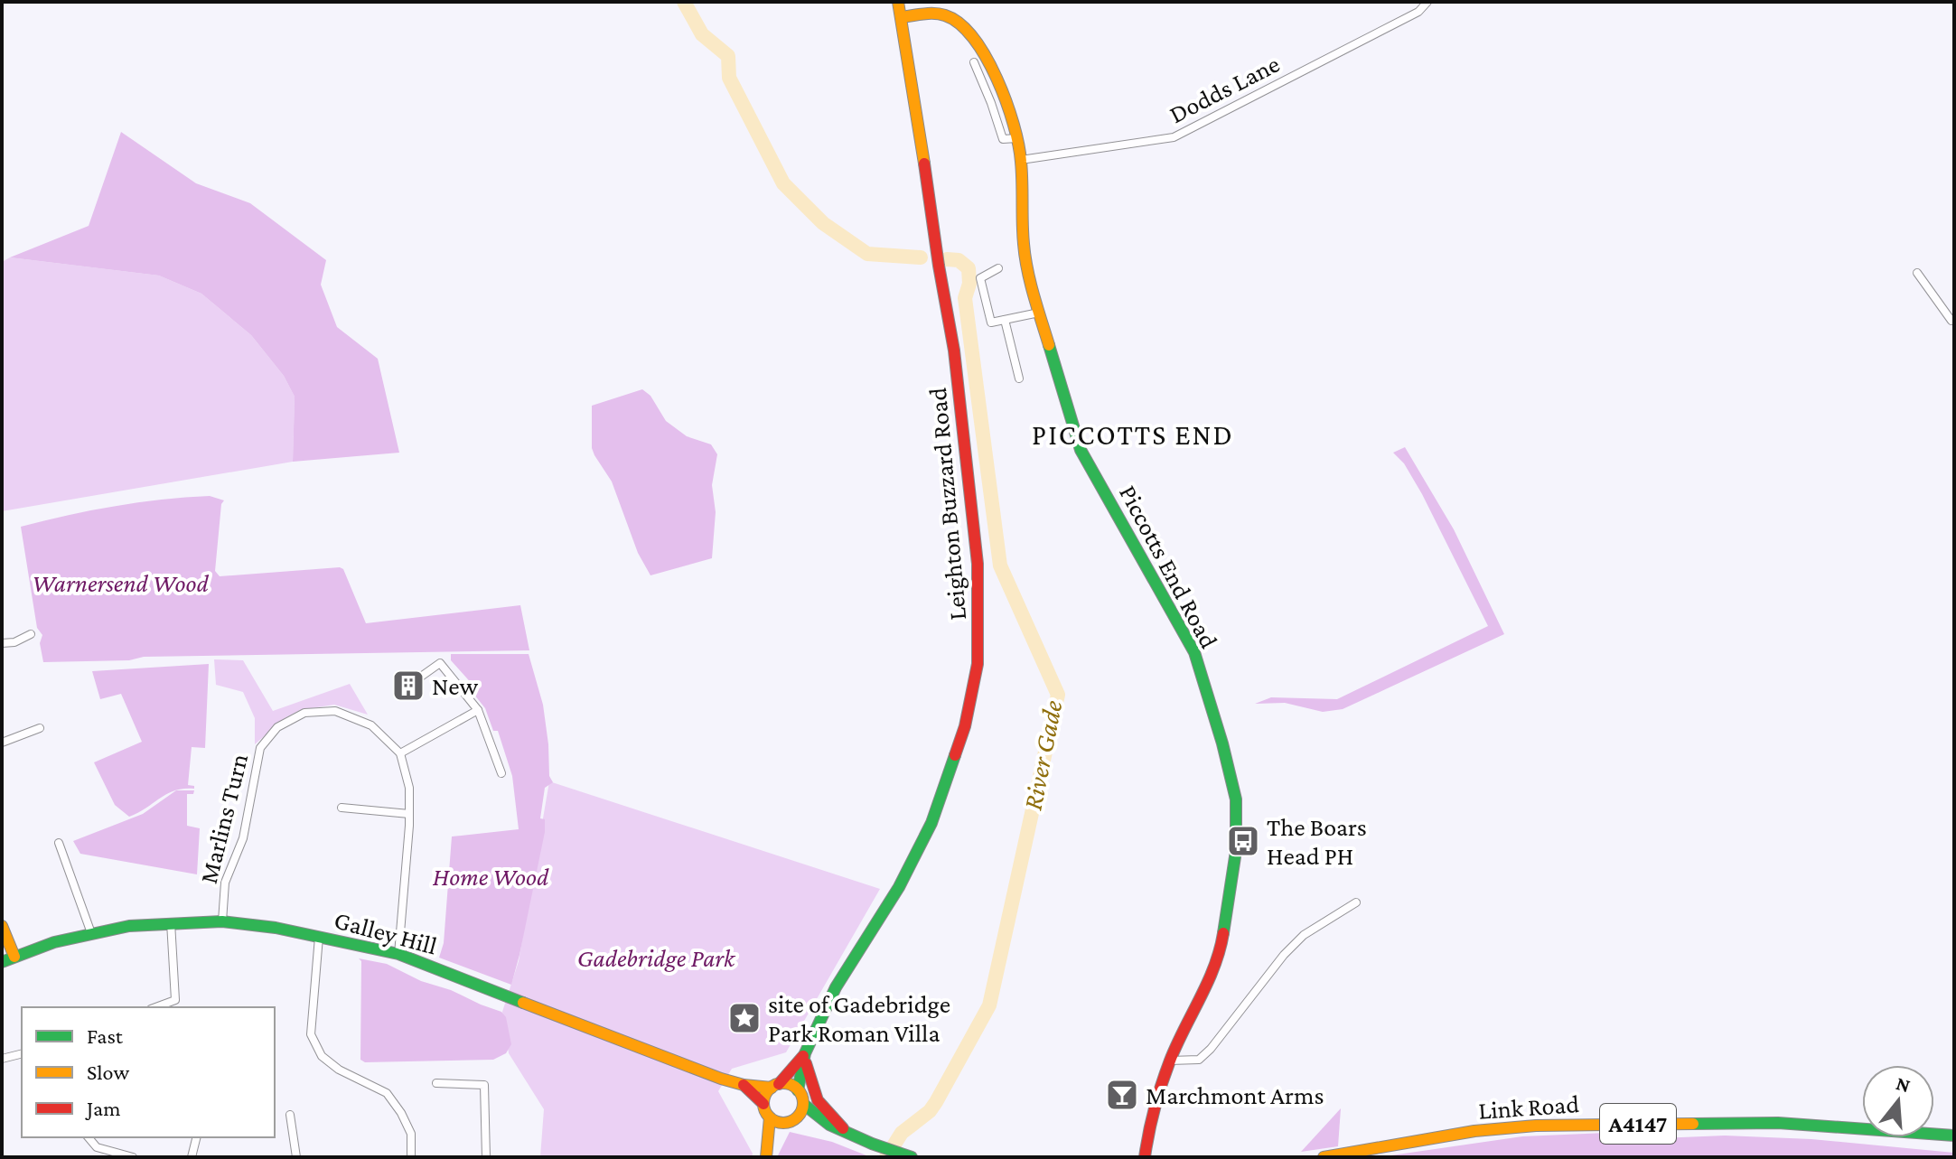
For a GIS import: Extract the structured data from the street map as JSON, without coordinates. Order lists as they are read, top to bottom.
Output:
{
  "streets": {
    "main road": [
      "Leighton Buzzard Road",
      "Piccotts End Road",
      "Galley Hill",
      "Link Road",
      "A4147"
    ],
    "street": ["Dodds Lane", "Marlins Turn"]
  },
  "crossings": [
    ["Dodds Lane", "Piccotts End Road"],
    ["Leighton Buzzard Road", "Piccotts End Road"],
    ["Leighton Buzzard Road", "Galley Hill"],
    ["Marlins Turn", "Galley Hill"]
  ],
  "districts": ["PICCOTTS END"],
  "water": ["River Gade"],
  "parks": ["Warnersend Wood", "Home Wood", "Gadebridge Park"],
  "places": {
    "building": ["New"],
    "bus stop": ["The Boars Head PH"],
    "place": ["site of Gadebridge Park Roman Villa"],
    "bar": ["Marchmont Arms"]
  },
  "legend": ["Fast", "Slow", "Jam"],
  "north": "top"
}
